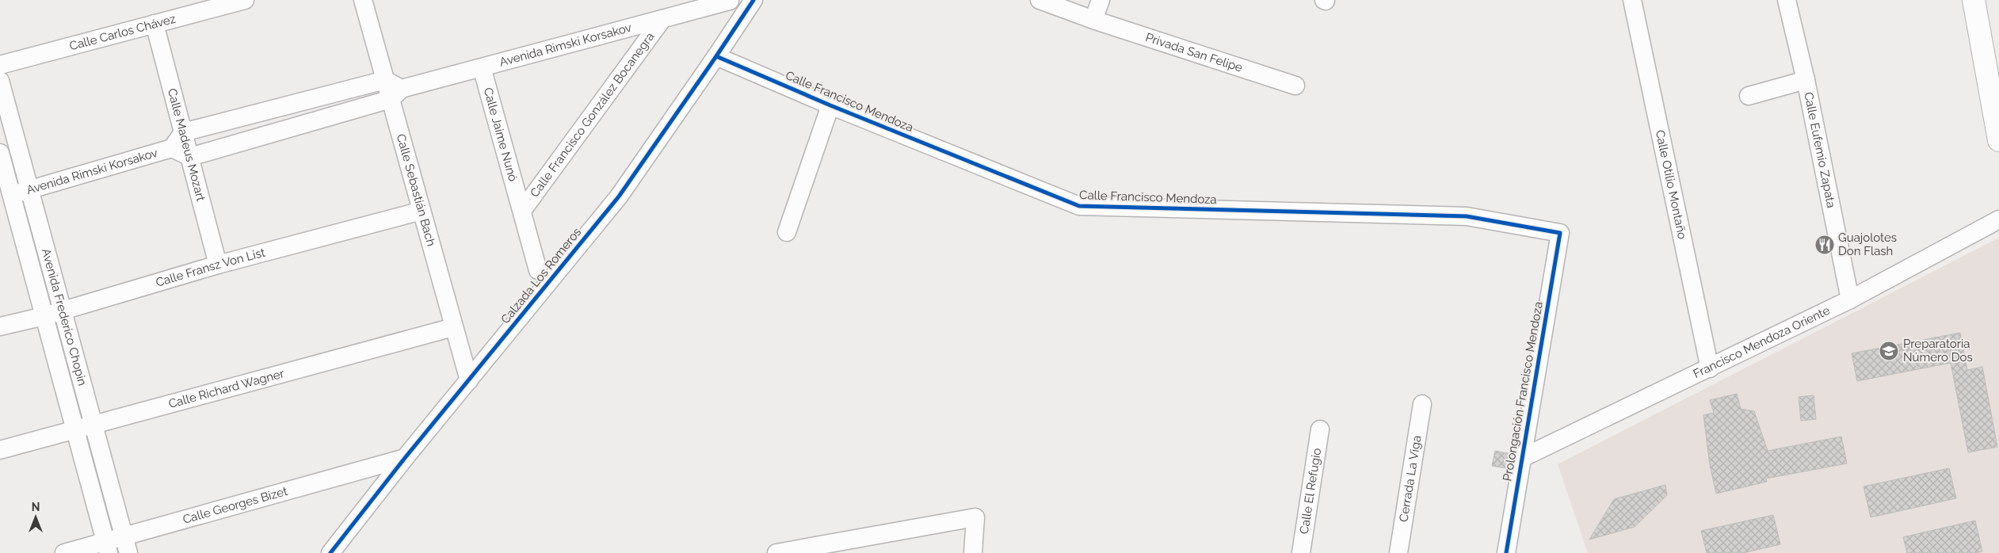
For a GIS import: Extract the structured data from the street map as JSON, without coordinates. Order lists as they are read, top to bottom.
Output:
{
  "streets": {
    "street": [
      "Calle Carlos Chávez",
      "Avenida Rimski Korsakov",
      "Privada San Felipe",
      "Calle Francisco Mendoza",
      "Calle Francisco González Bocanegra",
      "Calle Jaime Nunó",
      "Calle Madeus Mozart",
      "Calle Eufemio Zapata",
      "Calle Otilio Montaño",
      "Calle Sebastián Bach",
      "Calle Fransz Von List",
      "Calzada Los Romeros",
      "Avenida Frederico Chopin",
      "Francisco Mendoza Oriente",
      "Calle Richard Wagner",
      "Prolongación Francisco Mendoza",
      "Cerrada La Viga",
      "Calle El Refugio",
      "Calle Georges Bizet"
    ]
  },
  "crossings": [
    ["Calle Carlos Chávez", "Calle Madeus Mozart"],
    ["Avenida Rimski Korsakov", "Calle Francisco González Bocanegra"],
    ["Avenida Rimski Korsakov", "Calle Jaime Nunó"],
    ["Avenida Rimski Korsakov", "Calle Madeus Mozart"],
    ["Avenida Rimski Korsakov", "Calle Sebastián Bach"],
    ["Avenida Rimski Korsakov", "Avenida Frederico Chopin"],
    ["Calle Francisco Mendoza", "Calzada Los Romeros"],
    ["Calle Francisco Mendoza", "Prolongación Francisco Mendoza"],
    ["Calle Francisco González Bocanegra", "Calle Jaime Nunó"],
    ["Calle Madeus Mozart", "Calle Fransz Von List"],
    ["Calle Eufemio Zapata", "Francisco Mendoza Oriente"],
    ["Calle Otilio Montaño", "Francisco Mendoza Oriente"],
    ["Calle Sebastián Bach", "Calle Fransz Von List"],
    ["Calle Sebastián Bach", "Calzada Los Romeros"],
    ["Calle Sebastián Bach", "Calle Richard Wagner"],
    ["Calle Fransz Von List", "Avenida Frederico Chopin"],
    ["Calzada Los Romeros", "Calle Georges Bizet"],
    ["Avenida Frederico Chopin", "Calle Richard Wagner"],
    ["Avenida Frederico Chopin", "Calle Georges Bizet"],
    ["Francisco Mendoza Oriente", "Prolongación Francisco Mendoza"]
  ],
  "places": {
    "restaurant": ["Guajolotes Don Flash"],
    "school or university": ["Preparatoria Número Dos"]
  },
  "north": "top"
}
